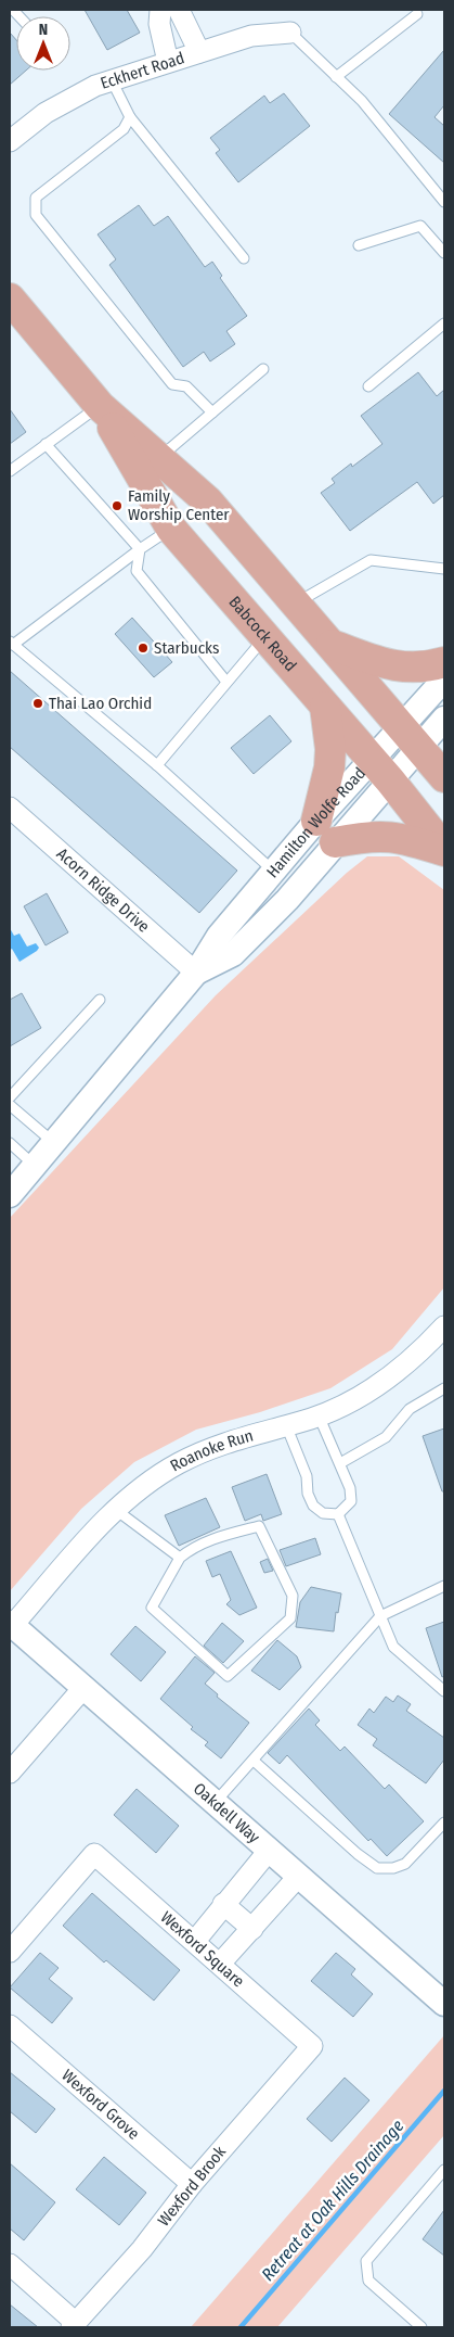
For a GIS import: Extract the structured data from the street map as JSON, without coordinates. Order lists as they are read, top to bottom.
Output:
{
  "streets": {
    "main road": ["Babcock Road"],
    "street": [
      "Eckhert Road",
      "Hamilton Wolfe Road",
      "Acorn Ridge Drive",
      "Roanoke Run",
      "Oakdell Way",
      "Wexford Square",
      "Wexford Grove",
      "Wexford Brook"
    ]
  },
  "crossings": [
    ["Babcock Road", "Hamilton Wolfe Road"],
    ["Hamilton Wolfe Road", "Acorn Ridge Drive"],
    ["Roanoke Run", "Oakdell Way"],
    ["Wexford Square", "Wexford Brook"],
    ["Wexford Grove", "Wexford Brook"]
  ],
  "water": ["Retreat at Oak Hills Drainage"],
  "places": ["Family Worship Center", "Starbucks", "Thai Lao Orchid"],
  "north": "top"
}
